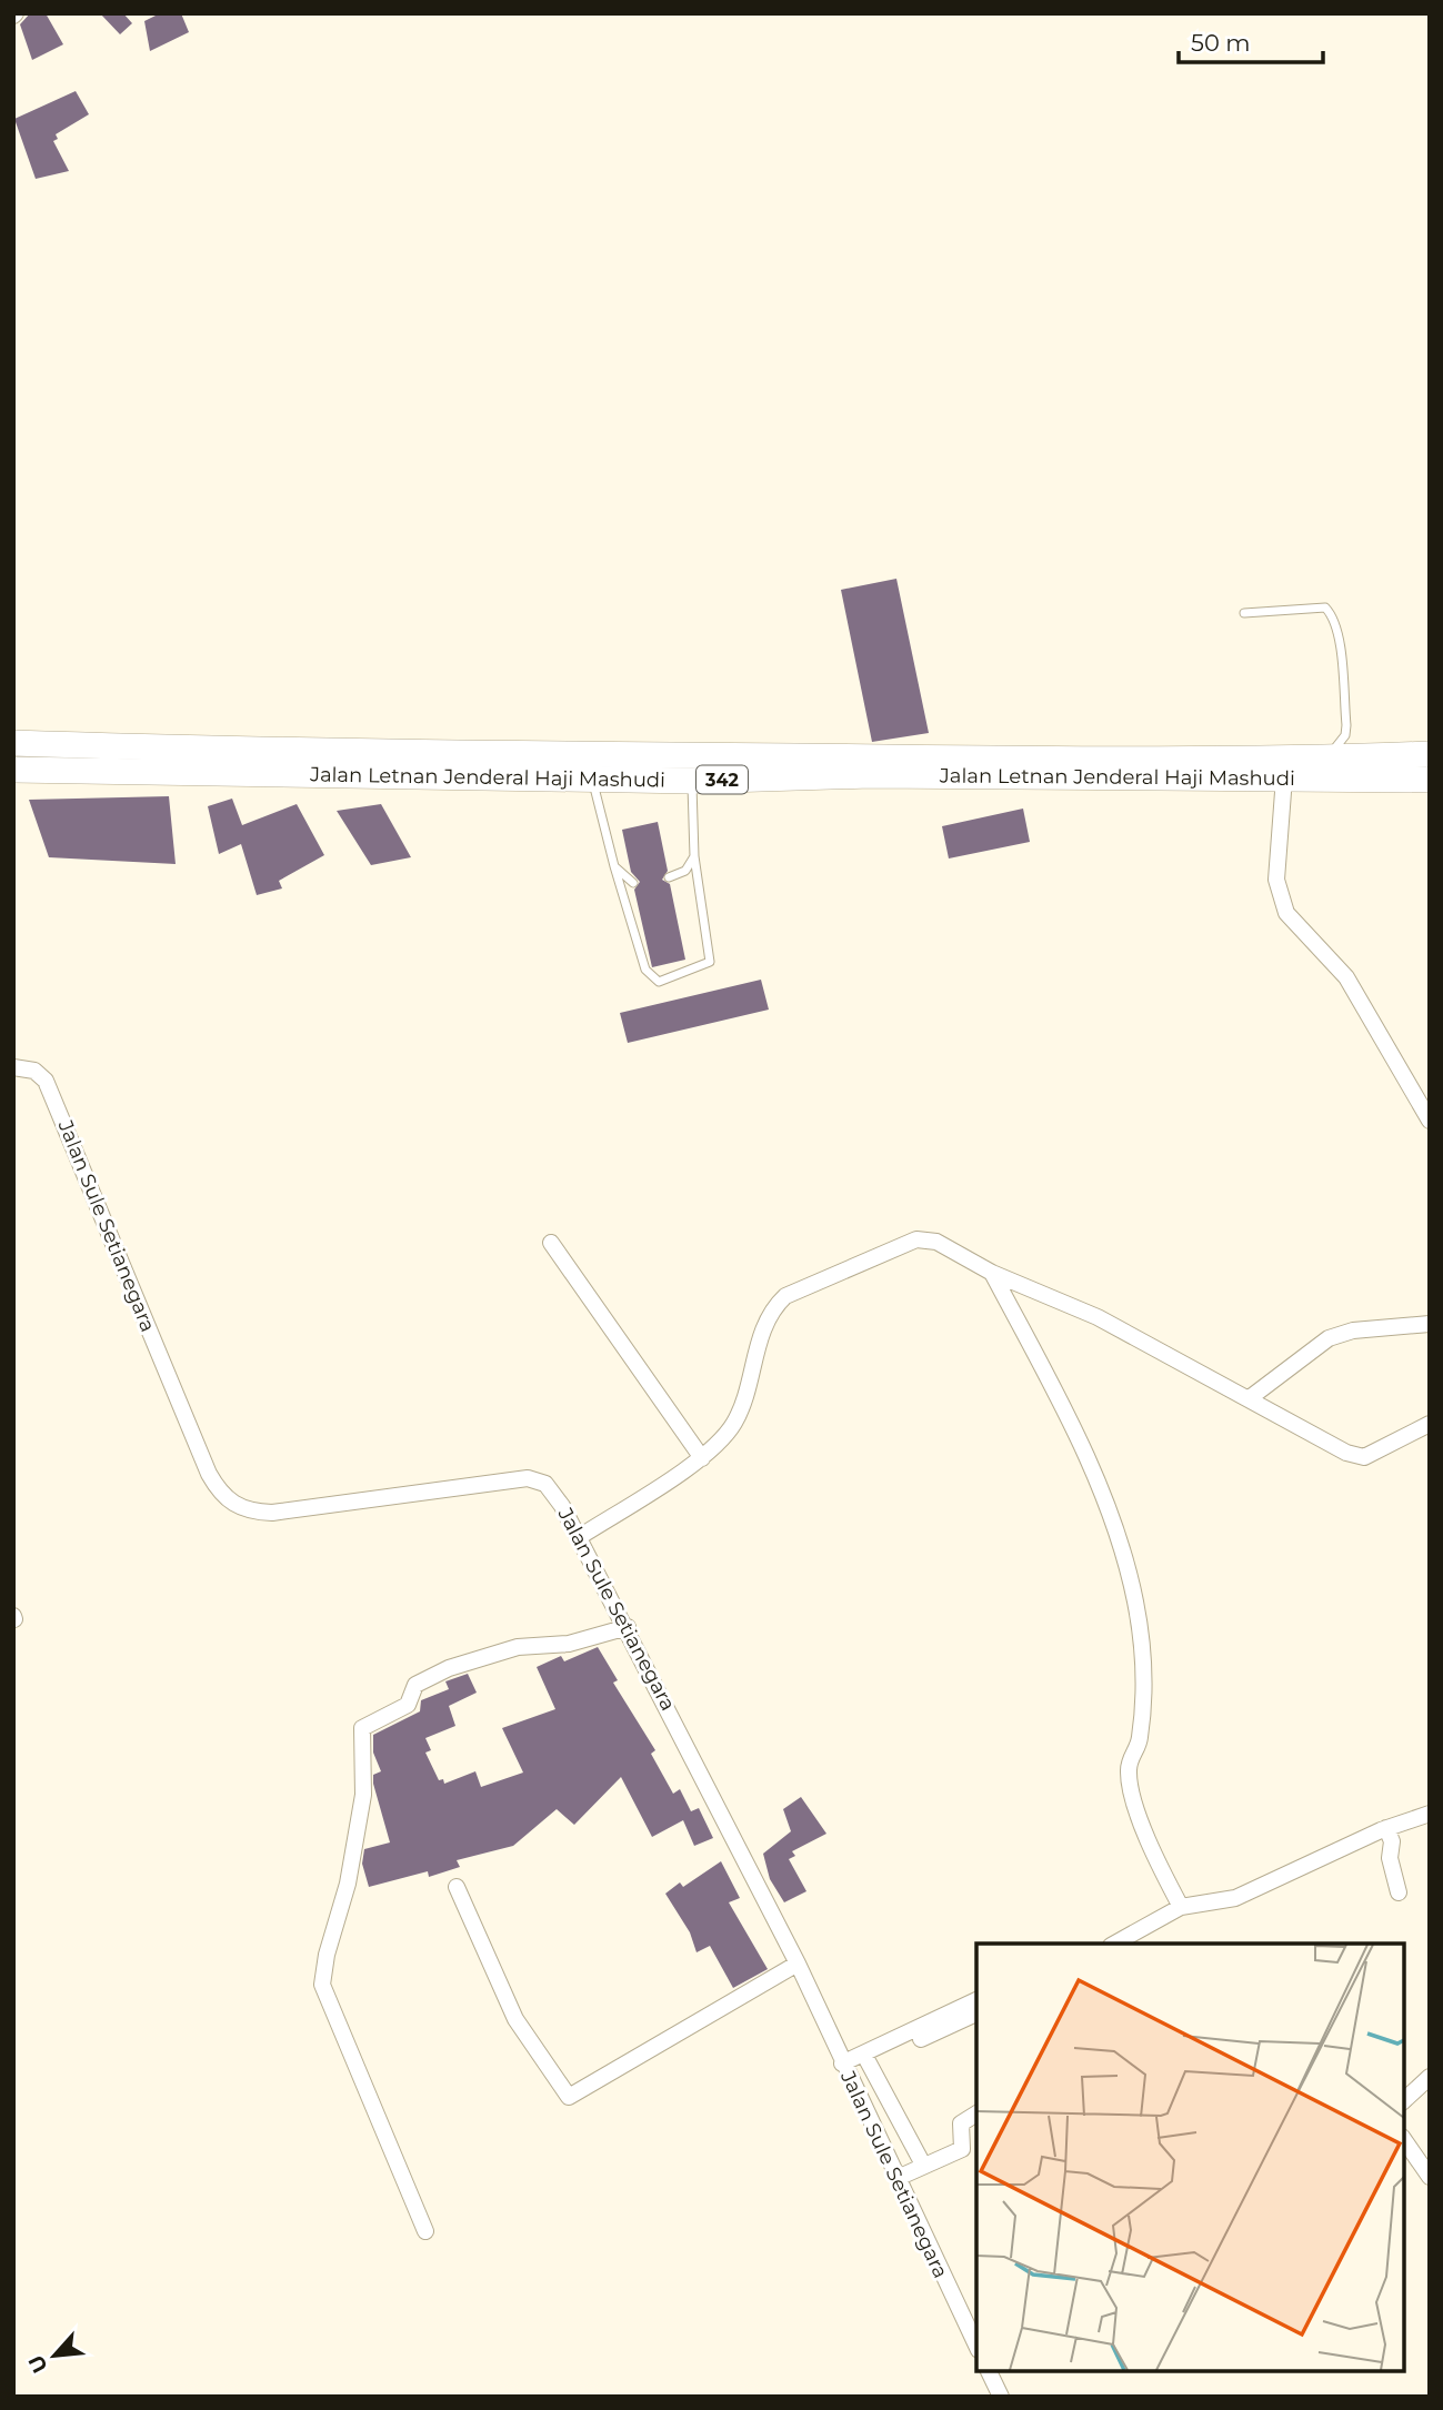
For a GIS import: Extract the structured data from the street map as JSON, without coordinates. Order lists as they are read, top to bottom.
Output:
{
  "streets": {
    "main road": ["Jalan Letnan Jenderal Haji Mashudi", "342"],
    "street": ["Jalan Sule Setianegara"]
  },
  "scale_bar": "50 m",
  "north": "bottom left"
}
